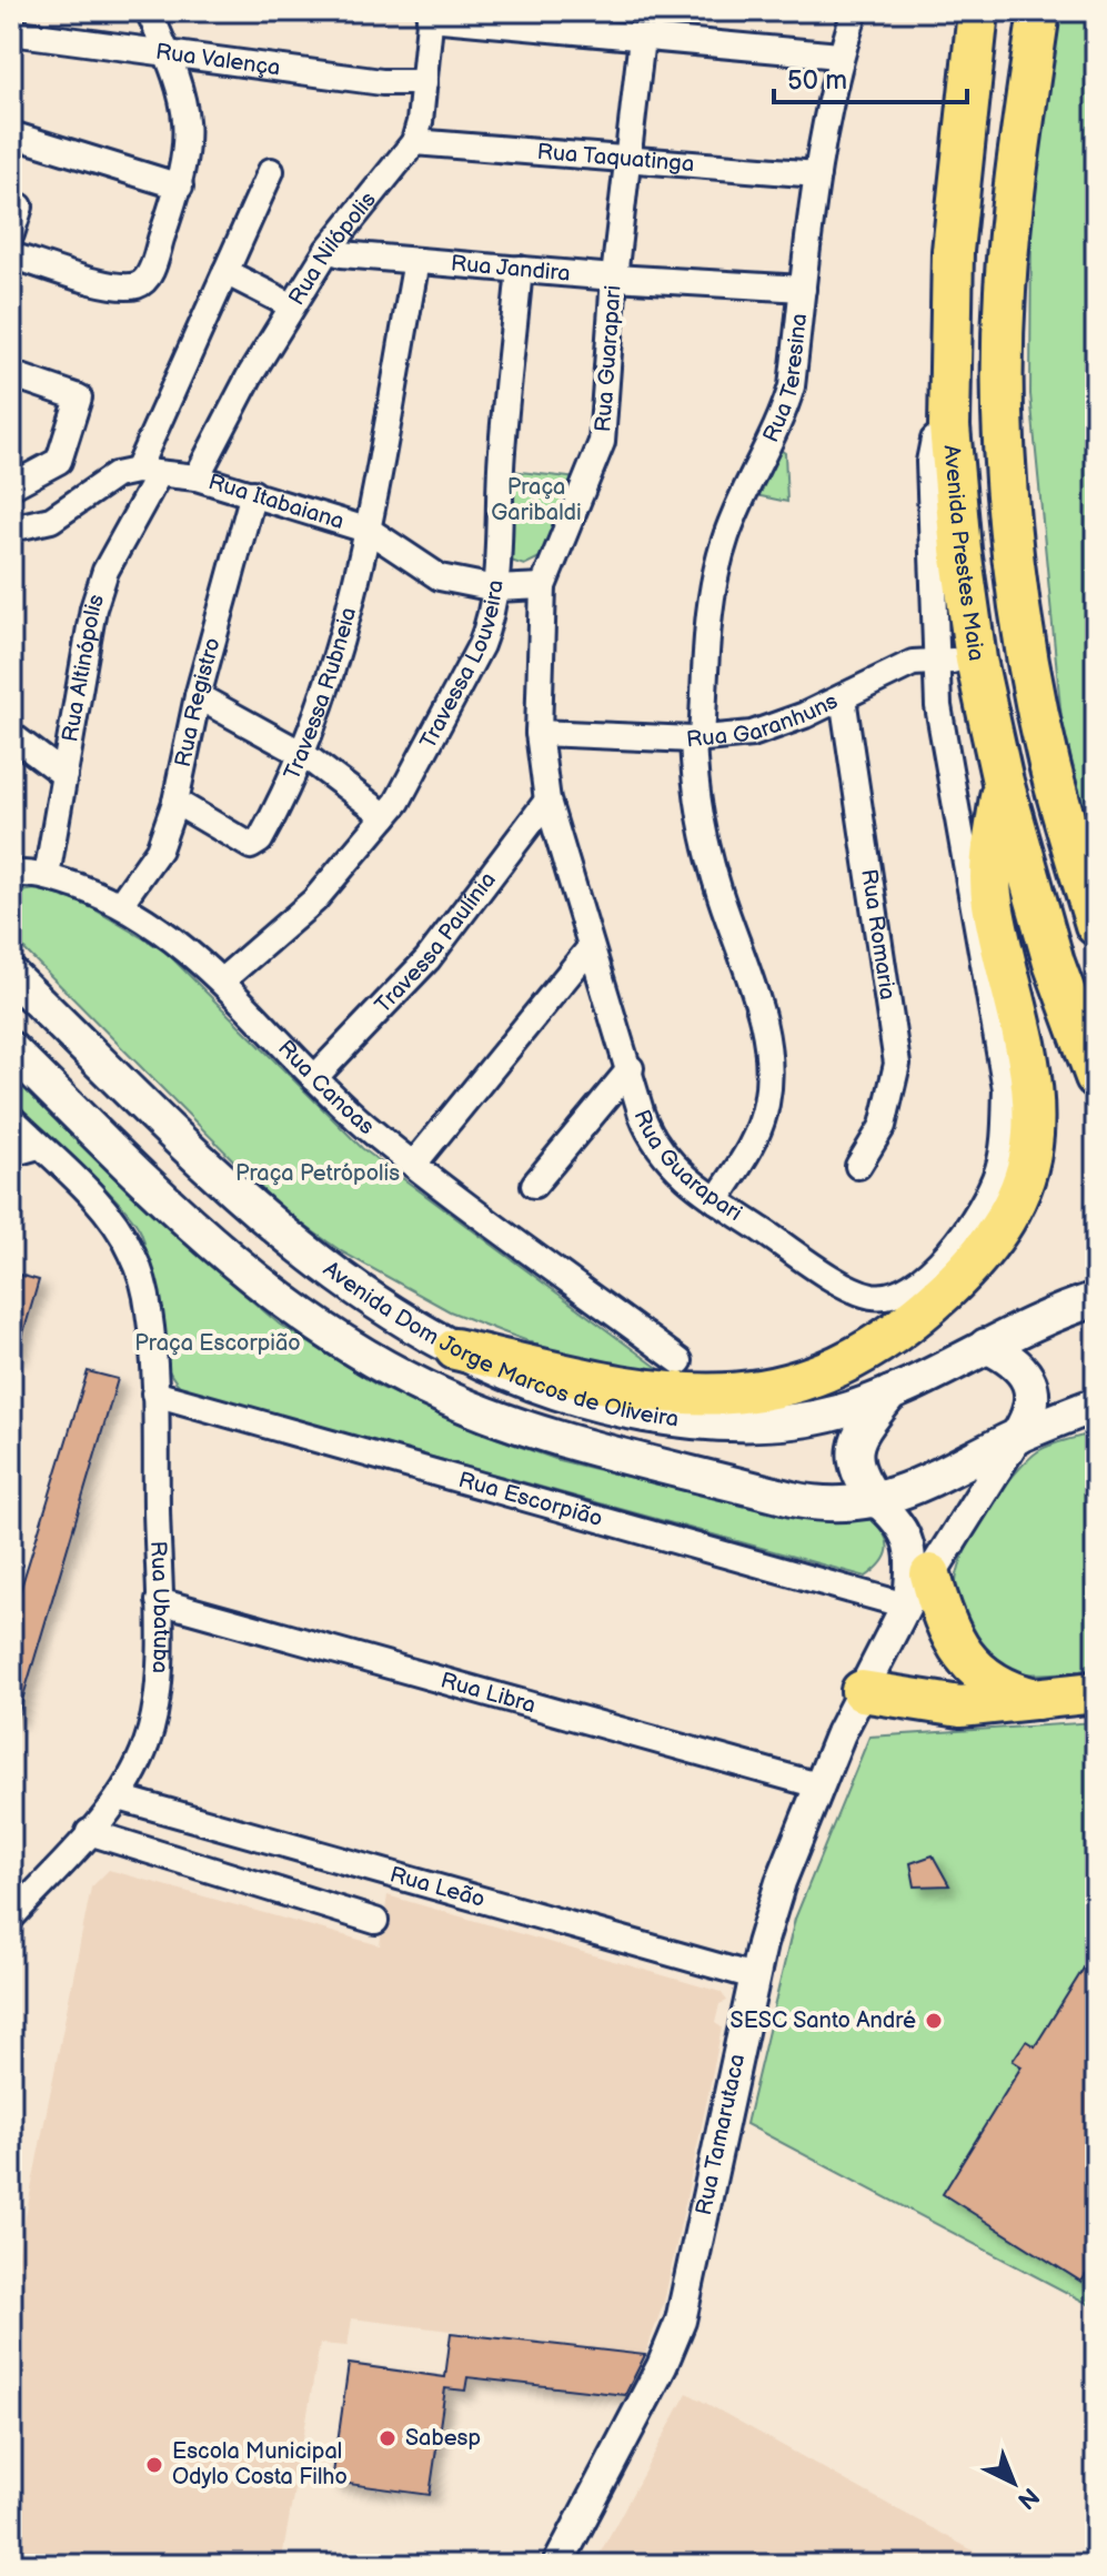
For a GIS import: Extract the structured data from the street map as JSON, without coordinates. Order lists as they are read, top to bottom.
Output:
{
  "streets": {
    "highway": ["Avenida Prestes Maia"],
    "main road": ["Avenida Dom Jorge Marcos de Oliveira"],
    "street": [
      "Rua Valença",
      "Rua Taquatinga",
      "Rua Nilópolis",
      "Rua Jandira",
      "Rua Guarapari",
      "Rua Teresina",
      "Rua Itabaiana",
      "Travessa Louveira",
      "Rua Altinópolis",
      "Travessa Rubneia",
      "Rua Registro",
      "Rua Garanhuns",
      "Rua Romaria",
      "Travessa Paulínia",
      "Rua Canoas",
      "Rua Escorpião",
      "Rua Ubatuba",
      "Rua Libra",
      "Rua Leão",
      "Rua Tamarutaca"
    ]
  },
  "crossings": [
    ["Rua Valença", "Rua Nilópolis"],
    ["Rua Taquatinga", "Rua Nilópolis"],
    ["Rua Taquatinga", "Rua Guarapari"],
    ["Rua Taquatinga", "Rua Teresina"],
    ["Rua Nilópolis", "Rua Jandira"],
    ["Rua Nilópolis", "Rua Itabaiana"],
    ["Rua Jandira", "Rua Guarapari"],
    ["Rua Jandira", "Rua Teresina"],
    ["Rua Jandira", "Travessa Louveira"],
    ["Rua Jandira", "Travessa Rubneia"],
    ["Rua Guarapari", "Rua Teresina"],
    ["Rua Guarapari", "Rua Itabaiana"],
    ["Rua Guarapari", "Avenida Prestes Maia"],
    ["Rua Guarapari", "Rua Garanhuns"],
    ["Rua Guarapari", "Travessa Paulínia"],
    ["Rua Teresina", "Rua Garanhuns"],
    ["Rua Itabaiana", "Travessa Louveira"],
    ["Rua Itabaiana", "Rua Altinópolis"],
    ["Rua Itabaiana", "Travessa Rubneia"],
    ["Rua Itabaiana", "Rua Registro"],
    ["Avenida Prestes Maia", "Rua Garanhuns"],
    ["Travessa Louveira", "Rua Canoas"],
    ["Rua Altinópolis", "Rua Canoas"],
    ["Travessa Rubneia", "Rua Registro"],
    ["Rua Registro", "Rua Canoas"],
    ["Rua Garanhuns", "Rua Romaria"],
    ["Travessa Paulínia", "Rua Canoas"],
    ["Rua Escorpião", "Rua Ubatuba"],
    ["Rua Escorpião", "Rua Tamarutaca"],
    ["Rua Ubatuba", "Rua Libra"],
    ["Rua Ubatuba", "Rua Leão"],
    ["Rua Libra", "Rua Tamarutaca"],
    ["Rua Leão", "Rua Tamarutaca"]
  ],
  "parks": ["Praça Garibaldi", "Praça Petrópolis", "Praça Escorpião"],
  "places": ["SESC Santo André", "Sabesp", "Escola Municipal Odylo Costa Filho"],
  "scale_bar": "50 m",
  "north": "bottom right"
}
